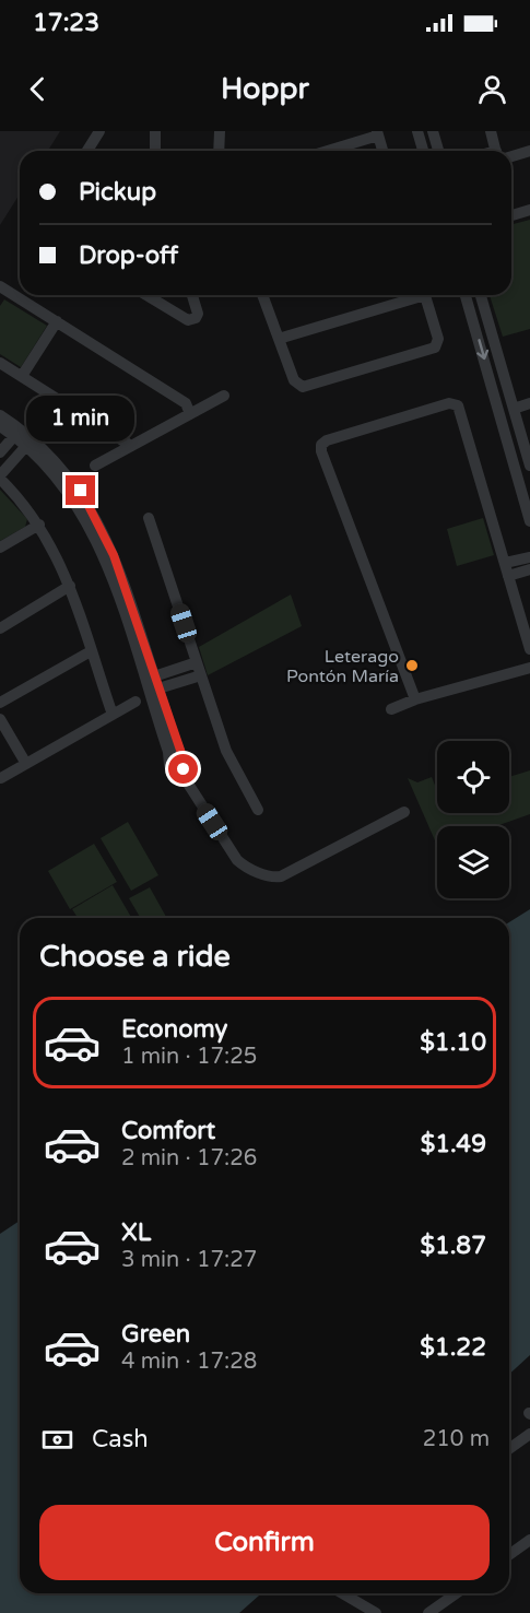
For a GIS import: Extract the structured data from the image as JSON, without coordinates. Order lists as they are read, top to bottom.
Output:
{
  "places": ["Leterago Pontón María"],
  "page": {
    "status": "17:23",
    "header": "Hoppr",
    "banner": ["Pickup", "Drop-off"],
    "bubble": "1 min",
    "heading": "Choose a ride",
    "list": [
      {
        "name": "Economy",
        "note": "1 min · 17:25",
        "value": "$1.10"
      },
      {
        "name": "Comfort",
        "note": "2 min · 17:26",
        "value": "$1.49"
      },
      {
        "name": "XL",
        "note": "3 min · 17:27",
        "value": "$1.87"
      },
      {
        "name": "Green",
        "note": "4 min · 17:28",
        "value": "$1.22"
      }
    ],
    "pay": ["Cash", "210 m"],
    "buttons": "Confirm"
  }
}
